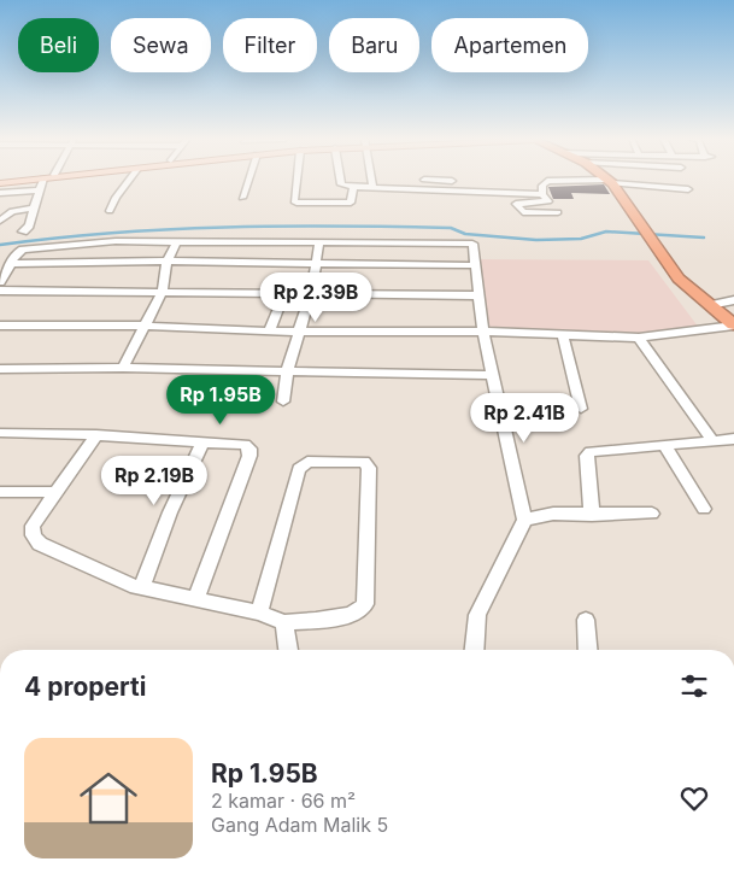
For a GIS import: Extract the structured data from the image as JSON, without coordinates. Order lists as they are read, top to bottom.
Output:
{
  "page": {
    "chip": [
      "Beli",
      "Sewa",
      "Filter",
      "Baru",
      "Apartemen"
    ],
    "price": [
      "Rp 2.39B",
      "Rp 1.95B",
      "Rp 2.41B",
      "Rp 2.19B"
    ],
    "heading": "4 properti",
    "list": [
      {
        "name": "Rp 1.95B",
        "note": "2 kamar · 66 m² · Gang Adam Malik 5"
      }
    ]
  }
}
